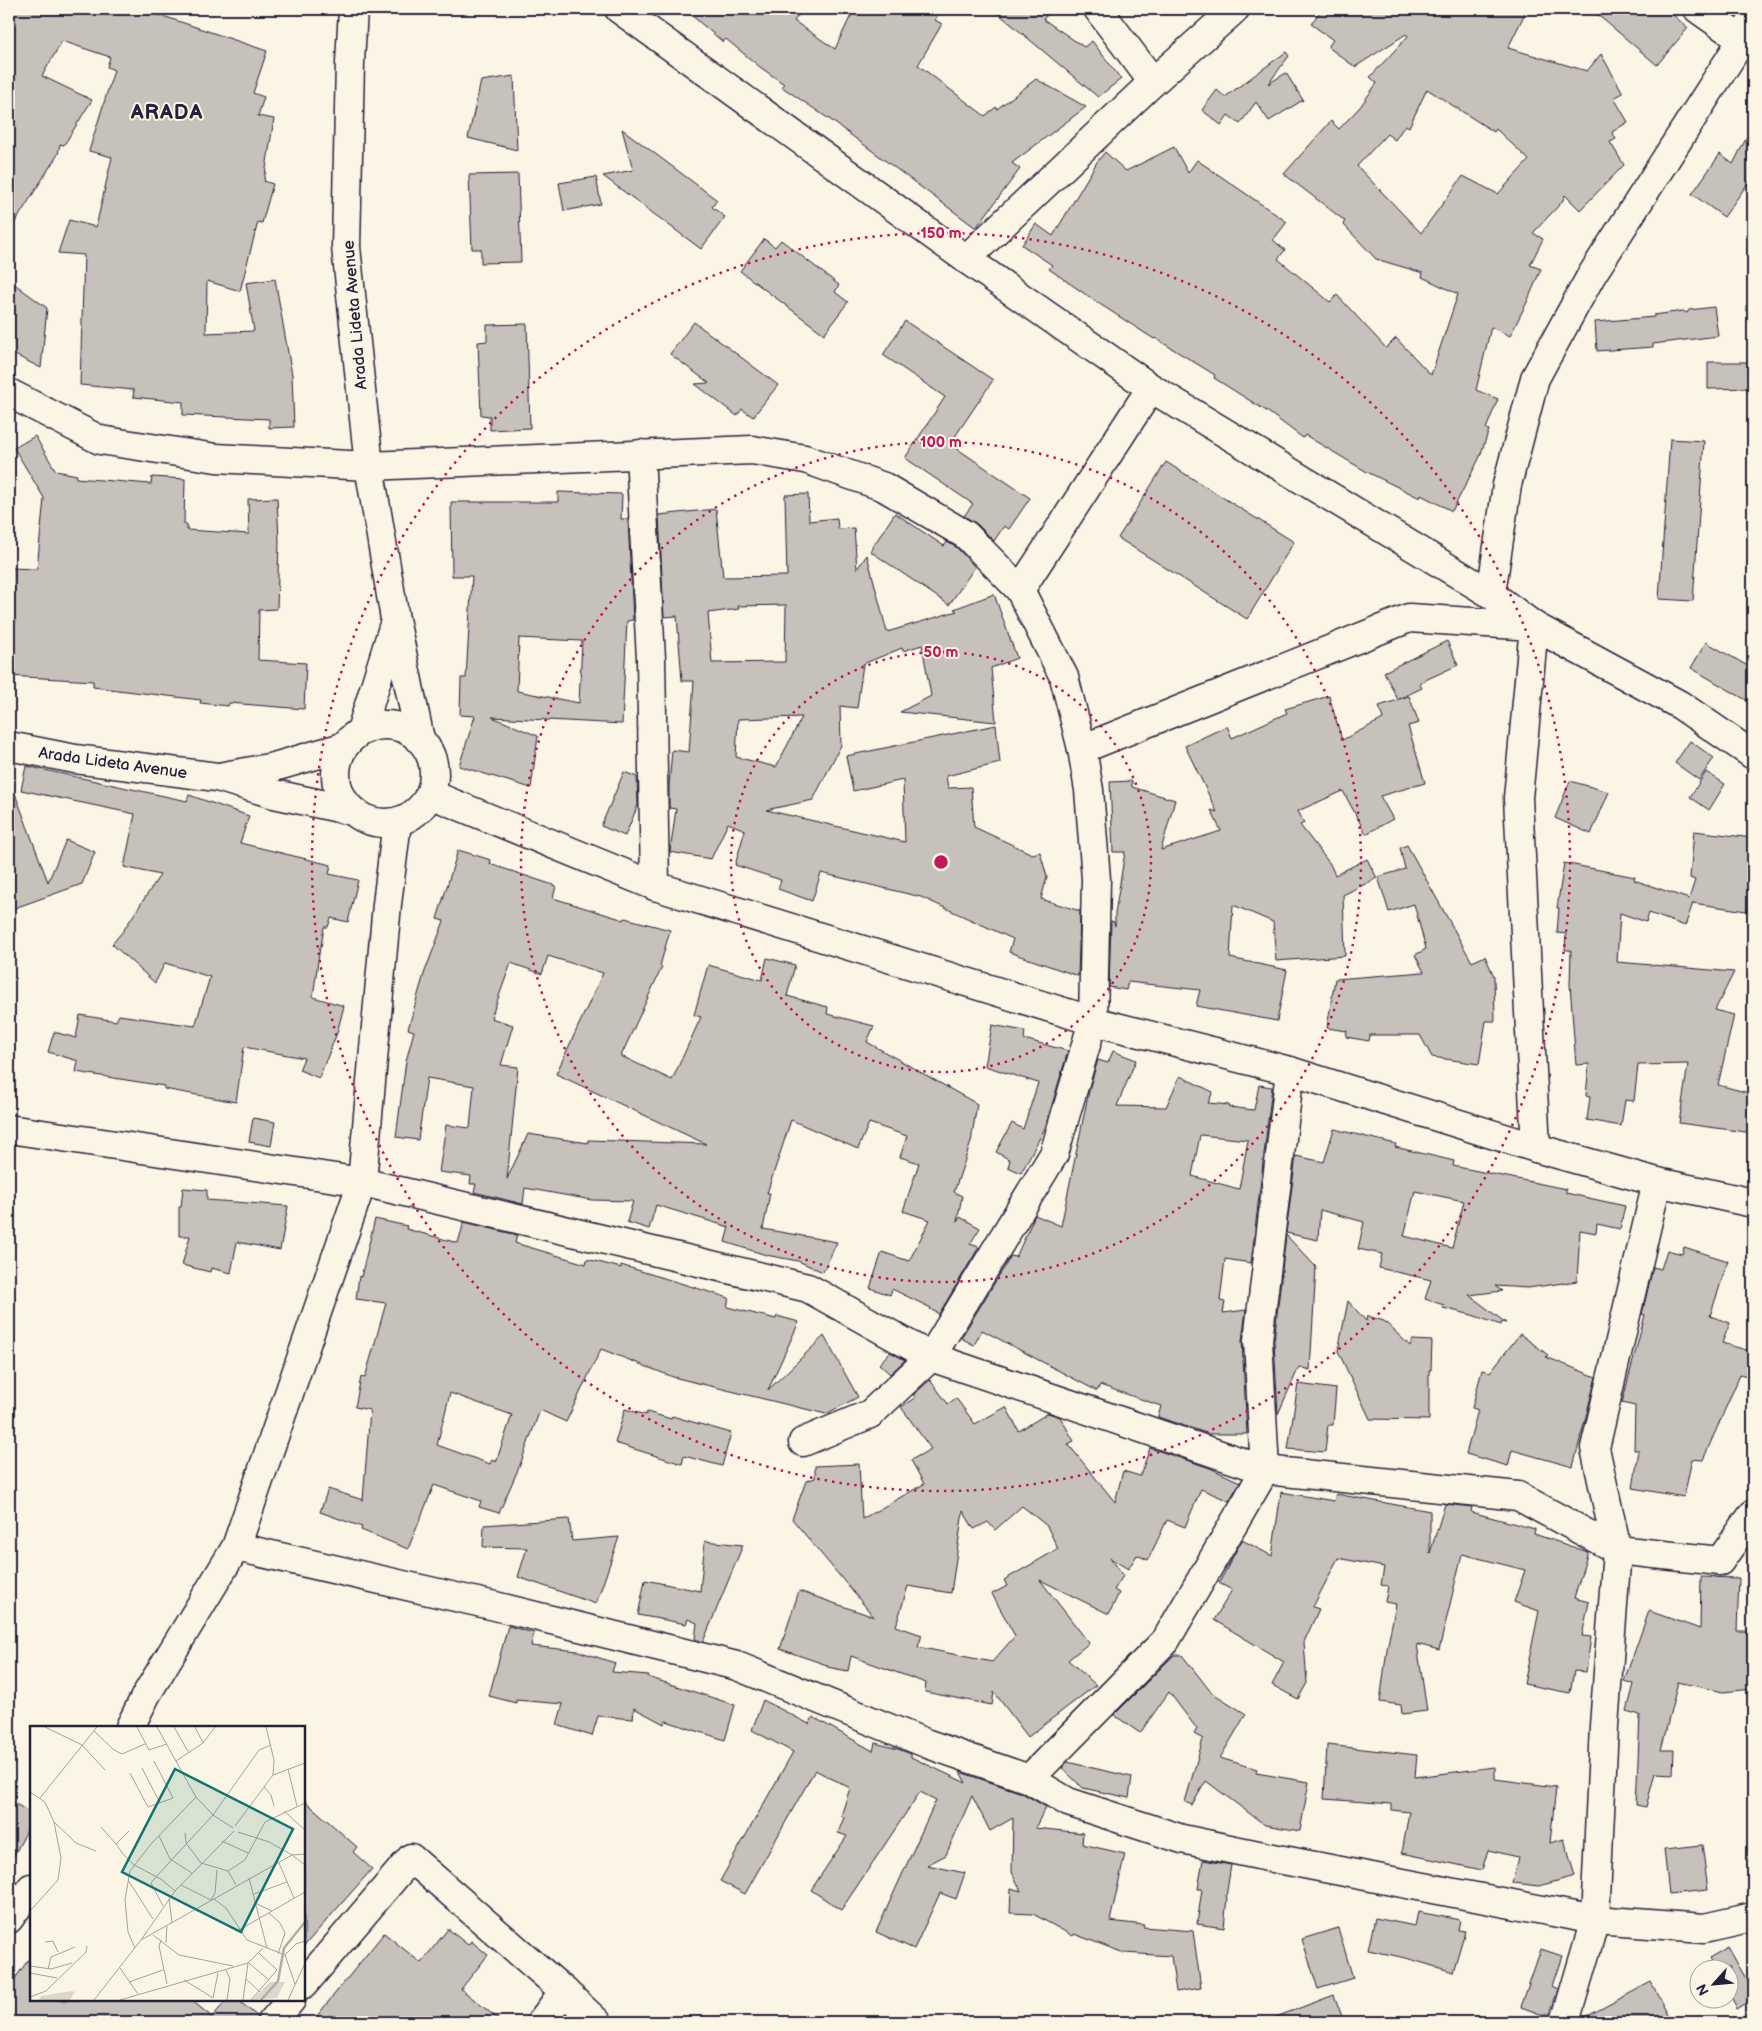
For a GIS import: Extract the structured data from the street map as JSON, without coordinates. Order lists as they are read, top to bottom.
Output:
{
  "streets": {
    "main road": ["Arada Lideta Avenue"]
  },
  "districts": ["ARADA"],
  "north": "bottom left",
  "rings": ["150 m", "100 m", "50 m"]
}
